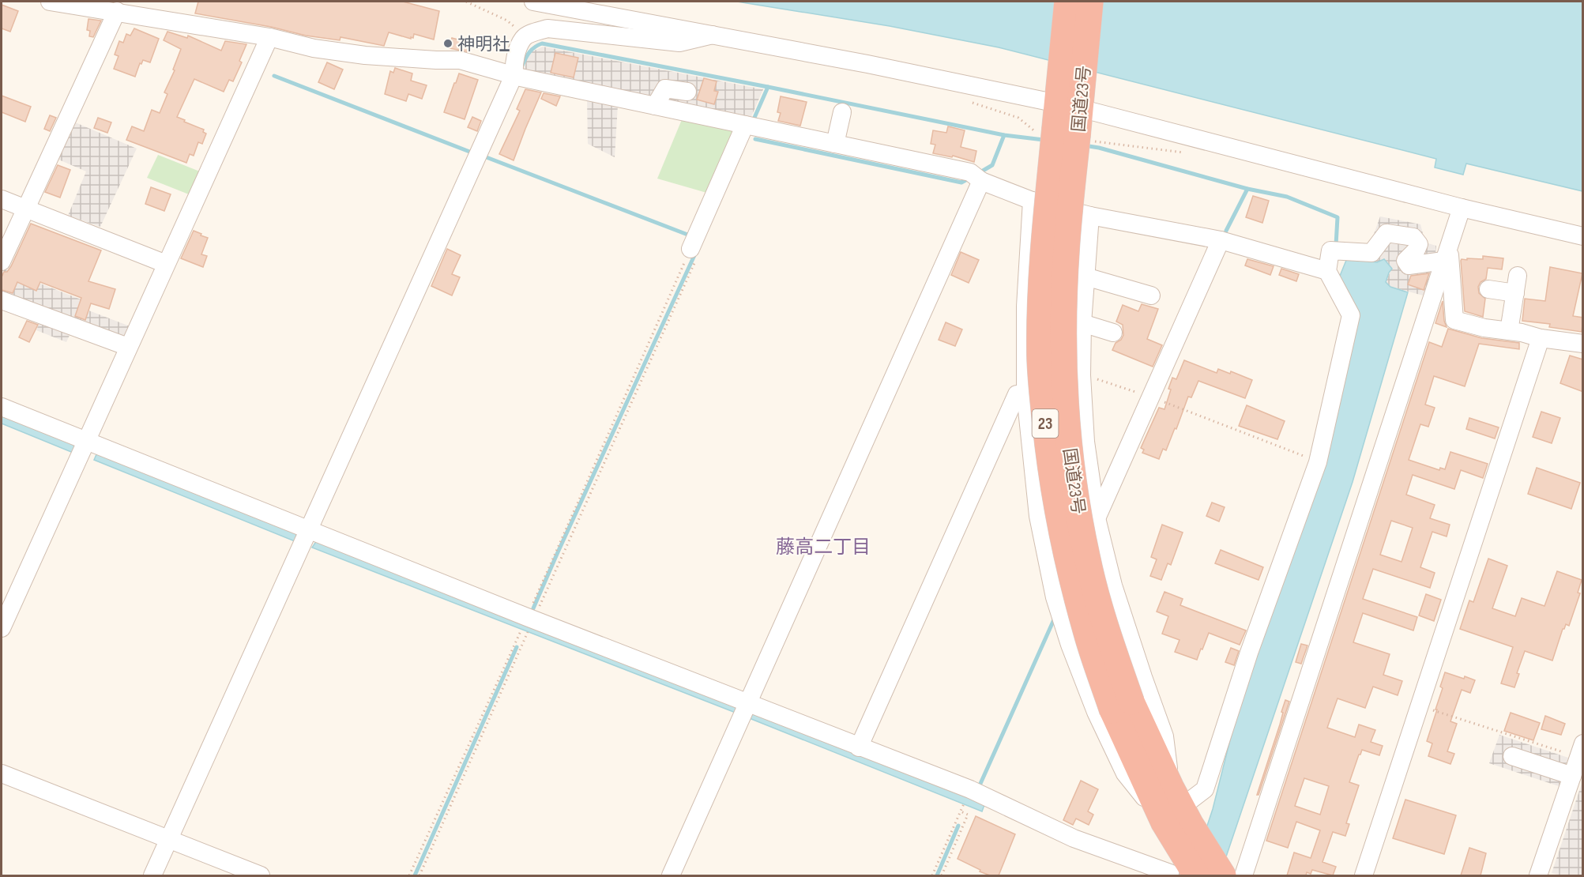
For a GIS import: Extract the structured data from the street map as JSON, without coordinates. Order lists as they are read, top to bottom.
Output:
{
  "streets": {
    "highway": ["国道23号", "23"]
  },
  "districts": ["藤高二丁目"],
  "places": ["神明社"]
}
